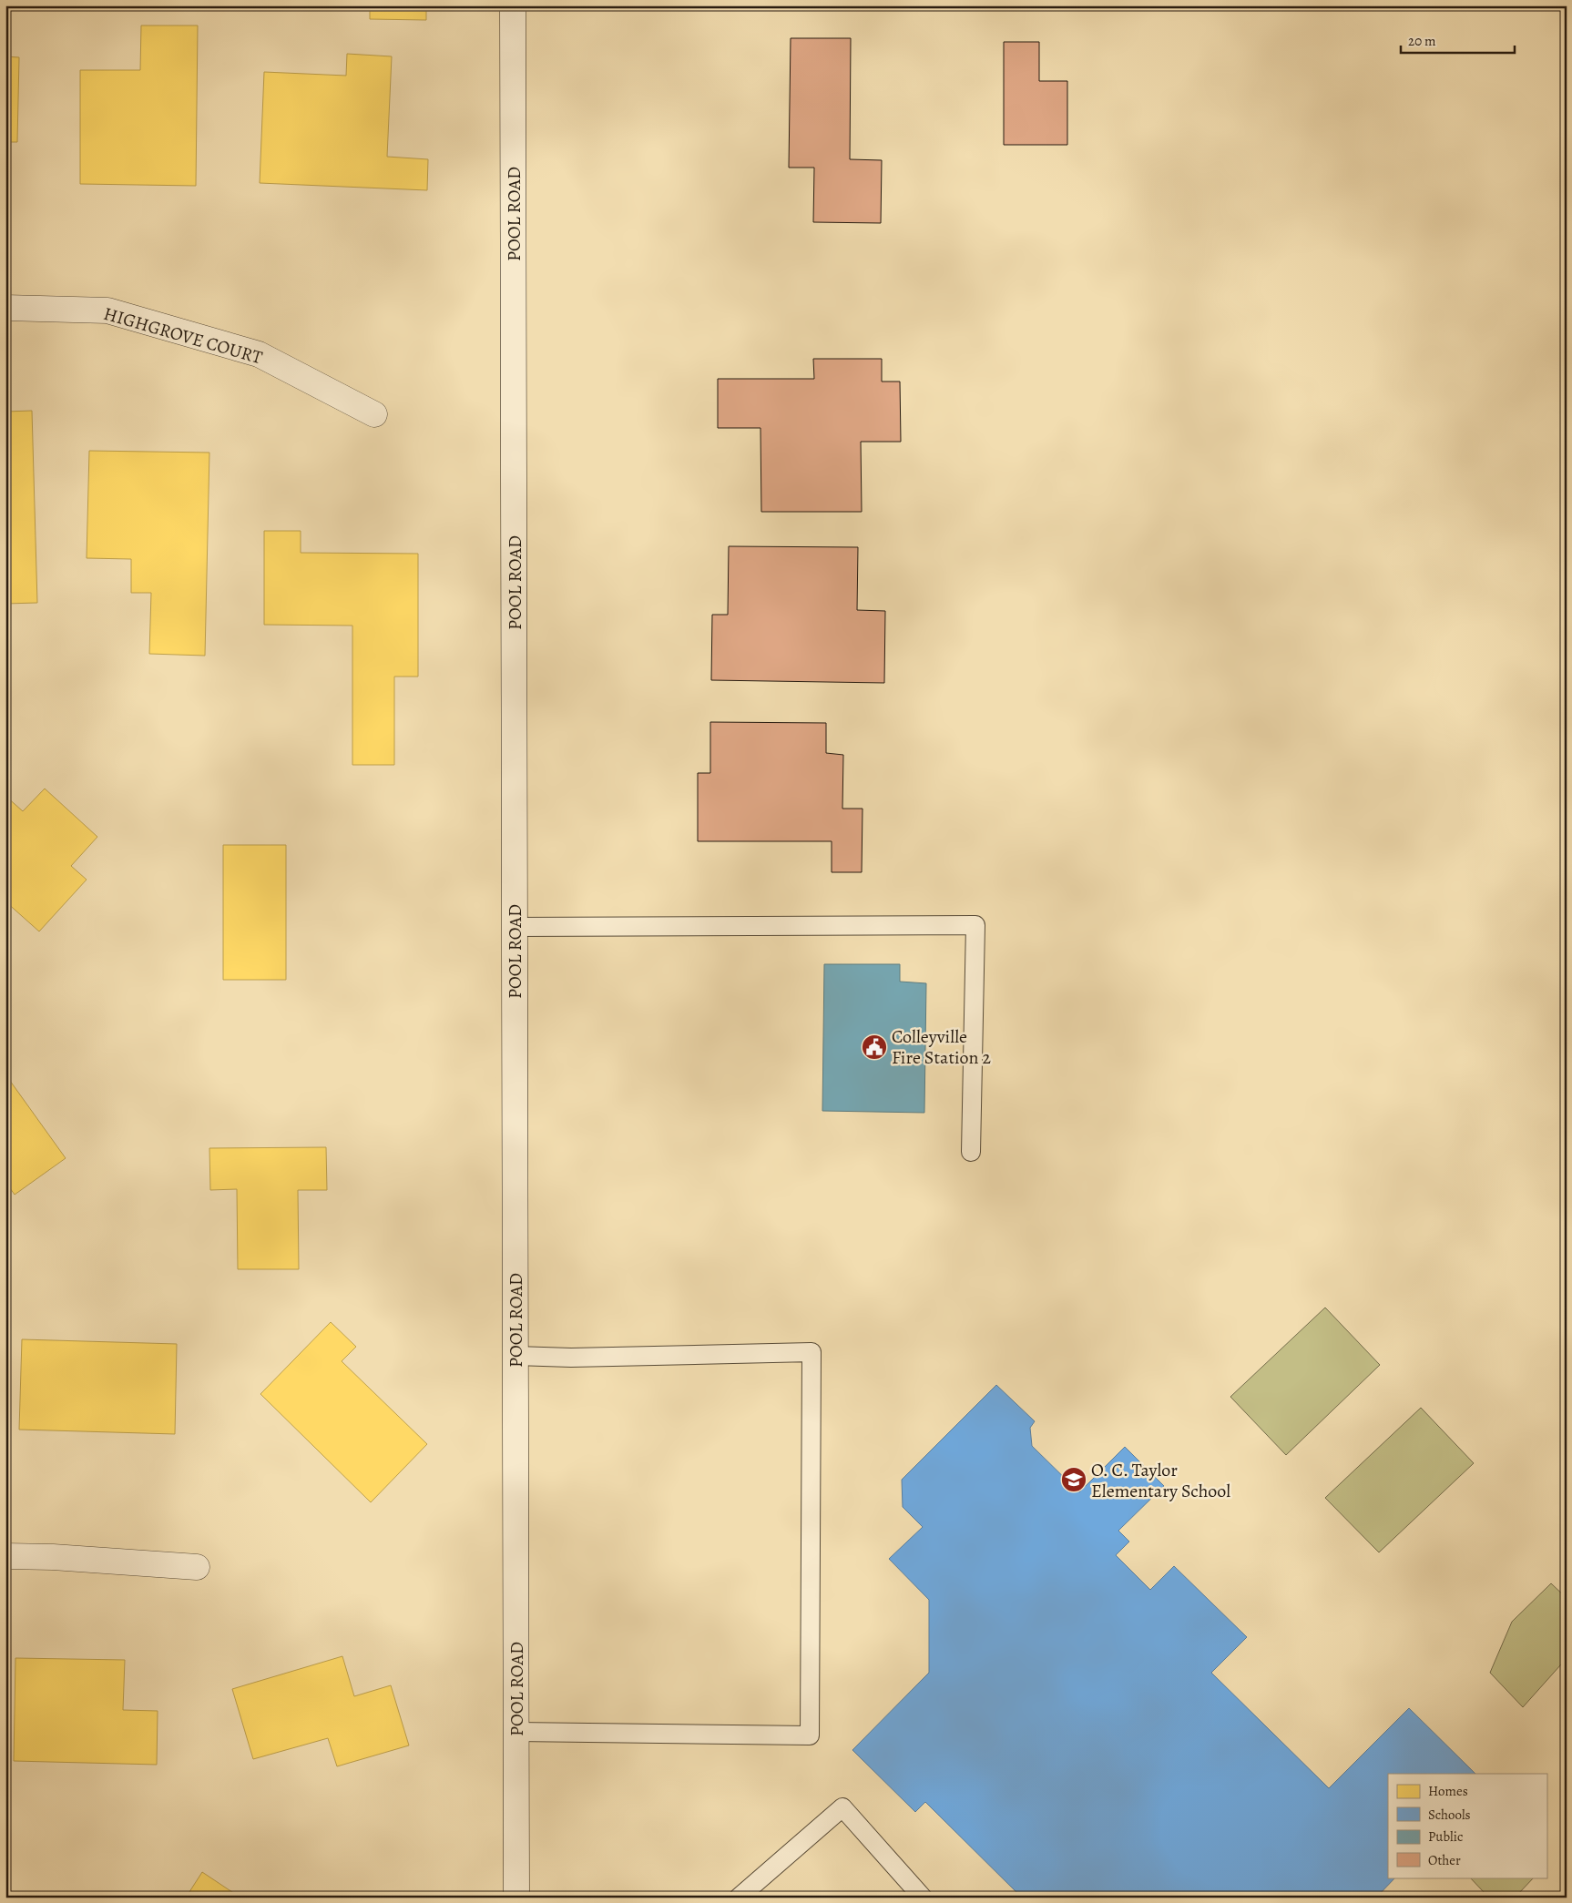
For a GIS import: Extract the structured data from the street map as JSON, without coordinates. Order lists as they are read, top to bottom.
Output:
{
  "streets": {
    "main road": ["POOL ROAD", "HIGHGROVE COURT"]
  },
  "places": {
    "public building": ["Colleyville Fire Station 2"],
    "school or university": ["O. C. Taylor Elementary School"]
  },
  "legend": [
    "Homes",
    "Schools",
    "Public",
    "Other"
  ],
  "scale_bar": "20 m"
}
